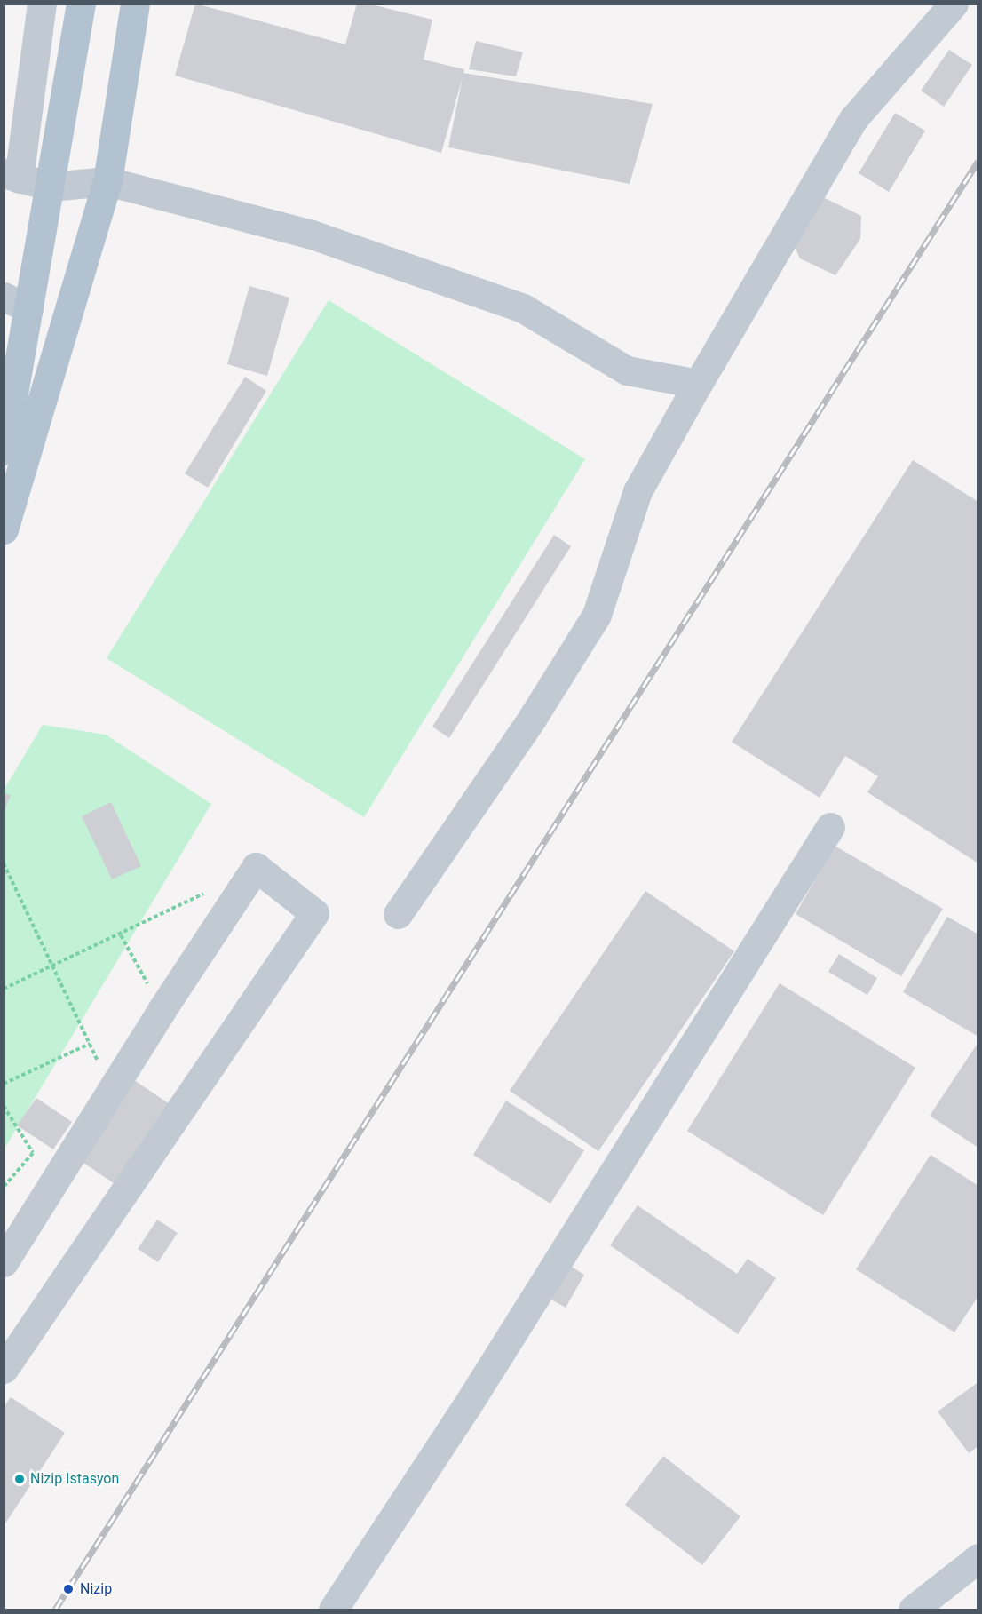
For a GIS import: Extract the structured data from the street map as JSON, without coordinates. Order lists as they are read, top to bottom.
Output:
{
  "places": ["Nizip Istasyon", "Nizip"]
}
